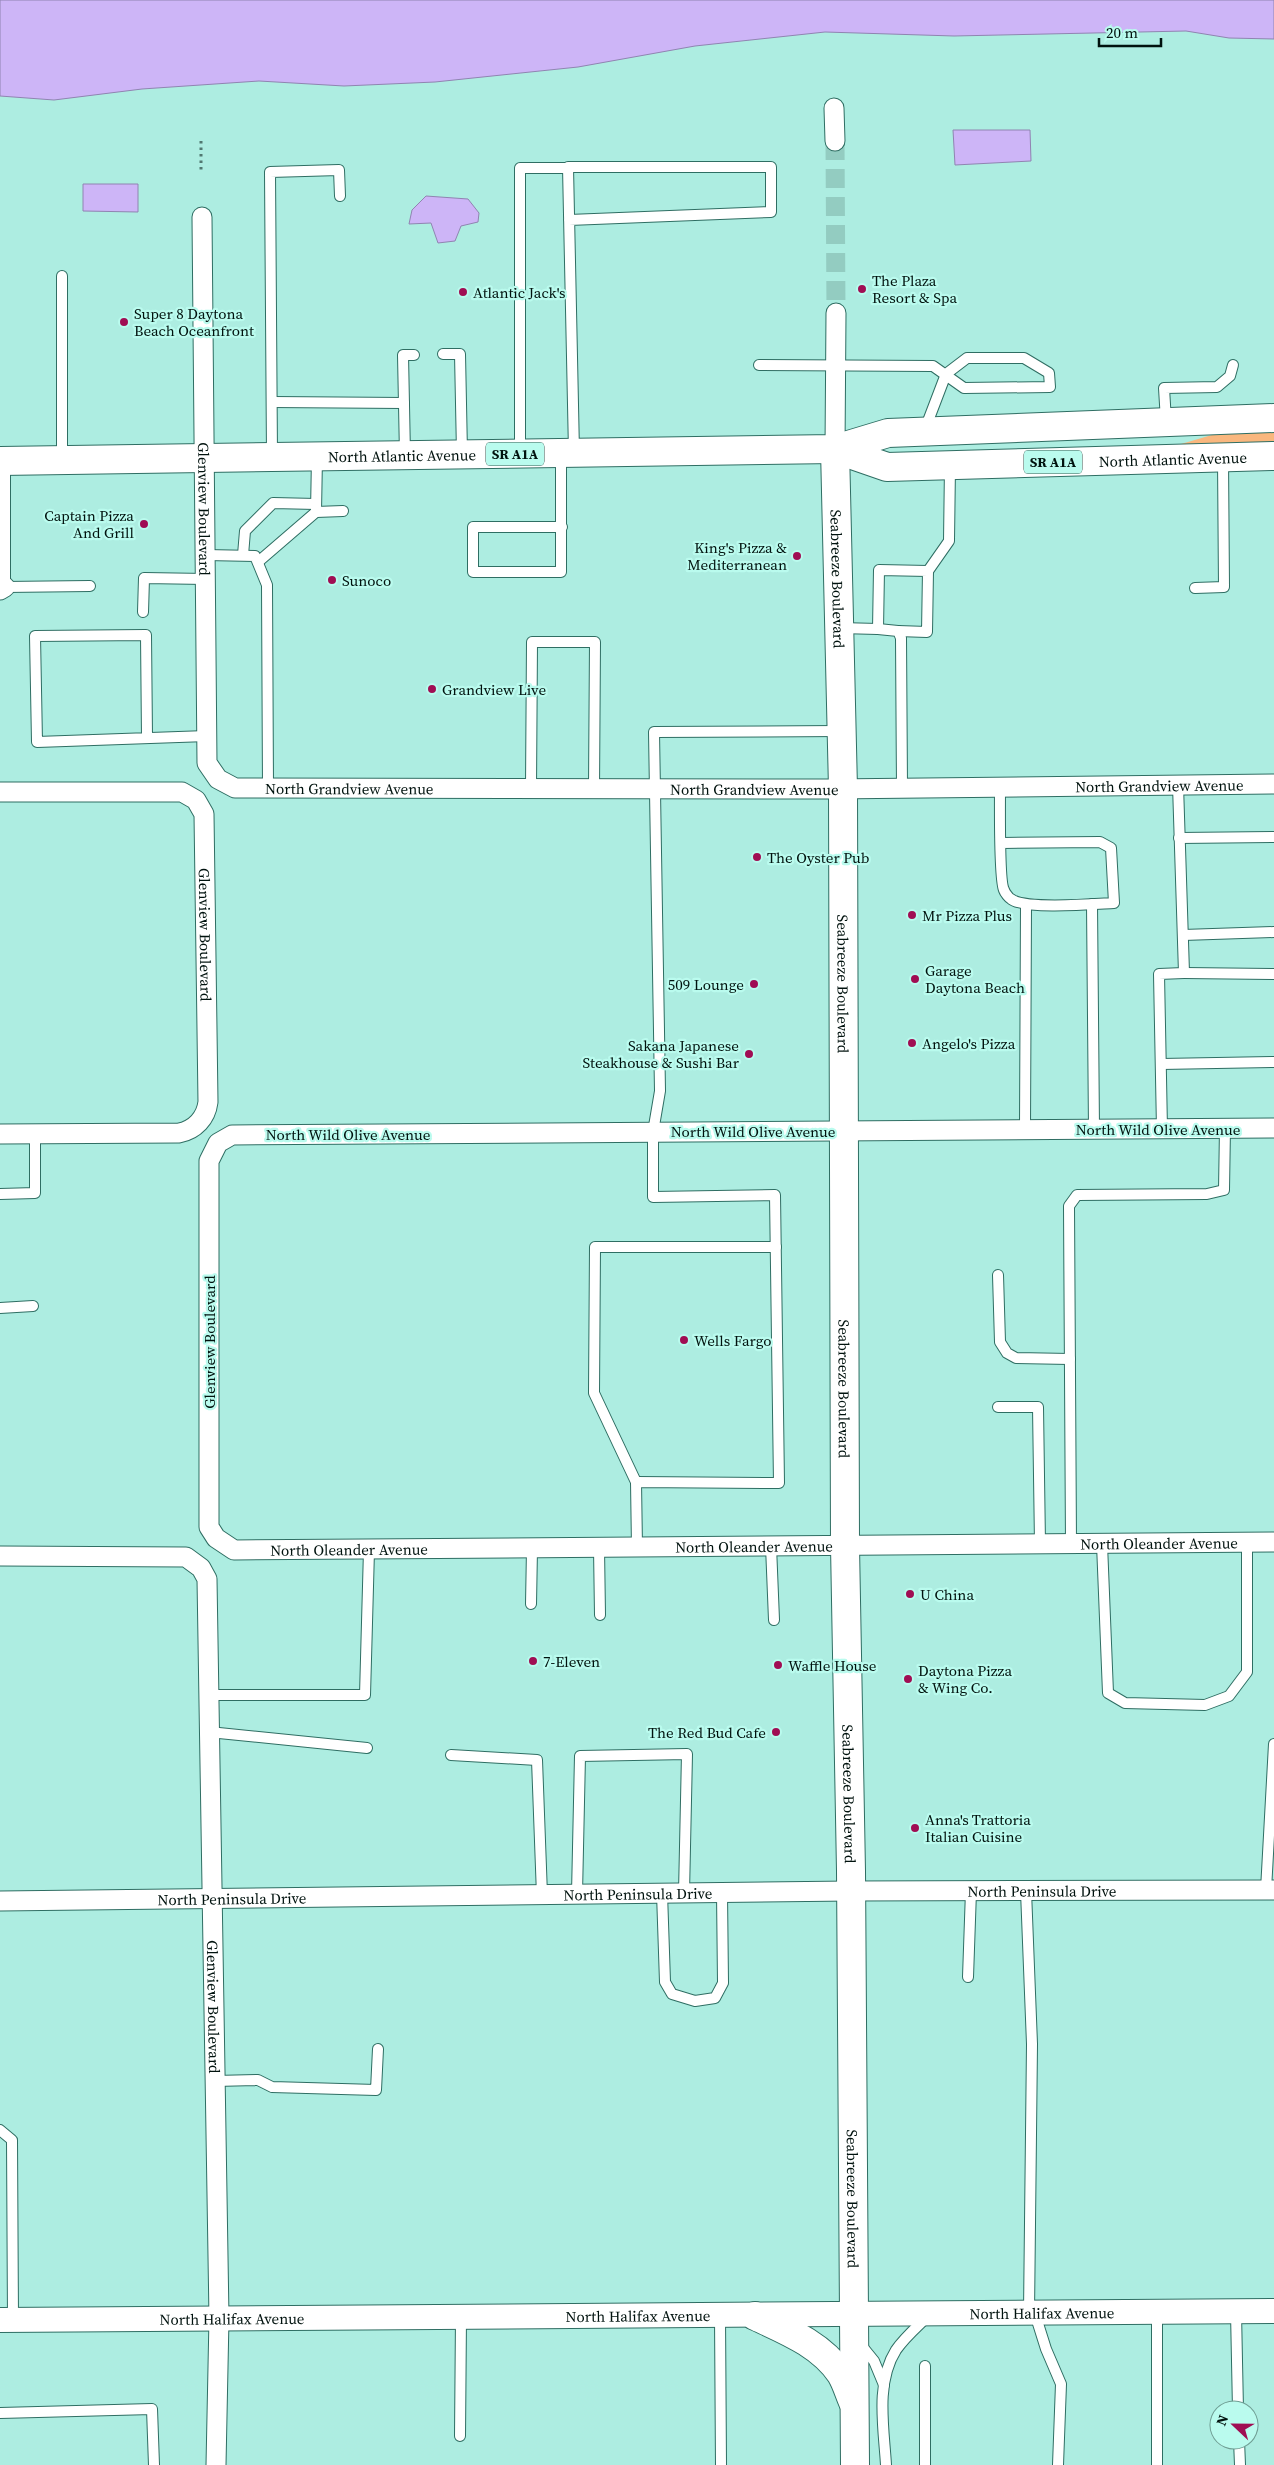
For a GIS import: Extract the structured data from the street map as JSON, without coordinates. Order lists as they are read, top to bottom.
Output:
{
  "streets": {
    "main road": ["SR A1A", "North Atlantic Avenue", "Seabreeze Boulevard"],
    "street": [
      "Glenview Boulevard",
      "North Grandview Avenue",
      "North Wild Olive Avenue",
      "North Oleander Avenue",
      "North Peninsula Drive",
      "North Halifax Avenue"
    ]
  },
  "crossings": [
    ["North Atlantic Avenue", "Glenview Boulevard"],
    ["North Atlantic Avenue", "Seabreeze Boulevard"],
    ["Glenview Boulevard", "North Grandview Avenue"],
    ["Glenview Boulevard", "North Wild Olive Avenue"],
    ["Glenview Boulevard", "North Oleander Avenue"],
    ["Glenview Boulevard", "North Peninsula Drive"],
    ["Glenview Boulevard", "North Halifax Avenue"],
    ["Seabreeze Boulevard", "North Grandview Avenue"],
    ["Seabreeze Boulevard", "North Wild Olive Avenue"],
    ["Seabreeze Boulevard", "North Oleander Avenue"],
    ["Seabreeze Boulevard", "North Peninsula Drive"],
    ["Seabreeze Boulevard", "North Halifax Avenue"]
  ],
  "places": [
    "The Plaza Resort & Spa",
    "Atlantic Jack's",
    "Super 8 Daytona Beach Oceanfront",
    "Captain Pizza And Grill",
    "King's Pizza & Mediterranean",
    "Sunoco",
    "Grandview Live",
    "The Oyster Pub",
    "Mr Pizza Plus",
    "Garage Daytona Beach",
    "509 Lounge",
    "Angelo's Pizza",
    "Sakana Japanese Steakhouse & Sushi Bar",
    "Wells Fargo",
    "U China",
    "7-Eleven",
    "Waffle House",
    "Daytona Pizza & Wing Co.",
    "The Red Bud Cafe",
    "Anna's Trattoria Italian Cuisine"
  ],
  "scale_bar": "20 m",
  "north": "left"
}
